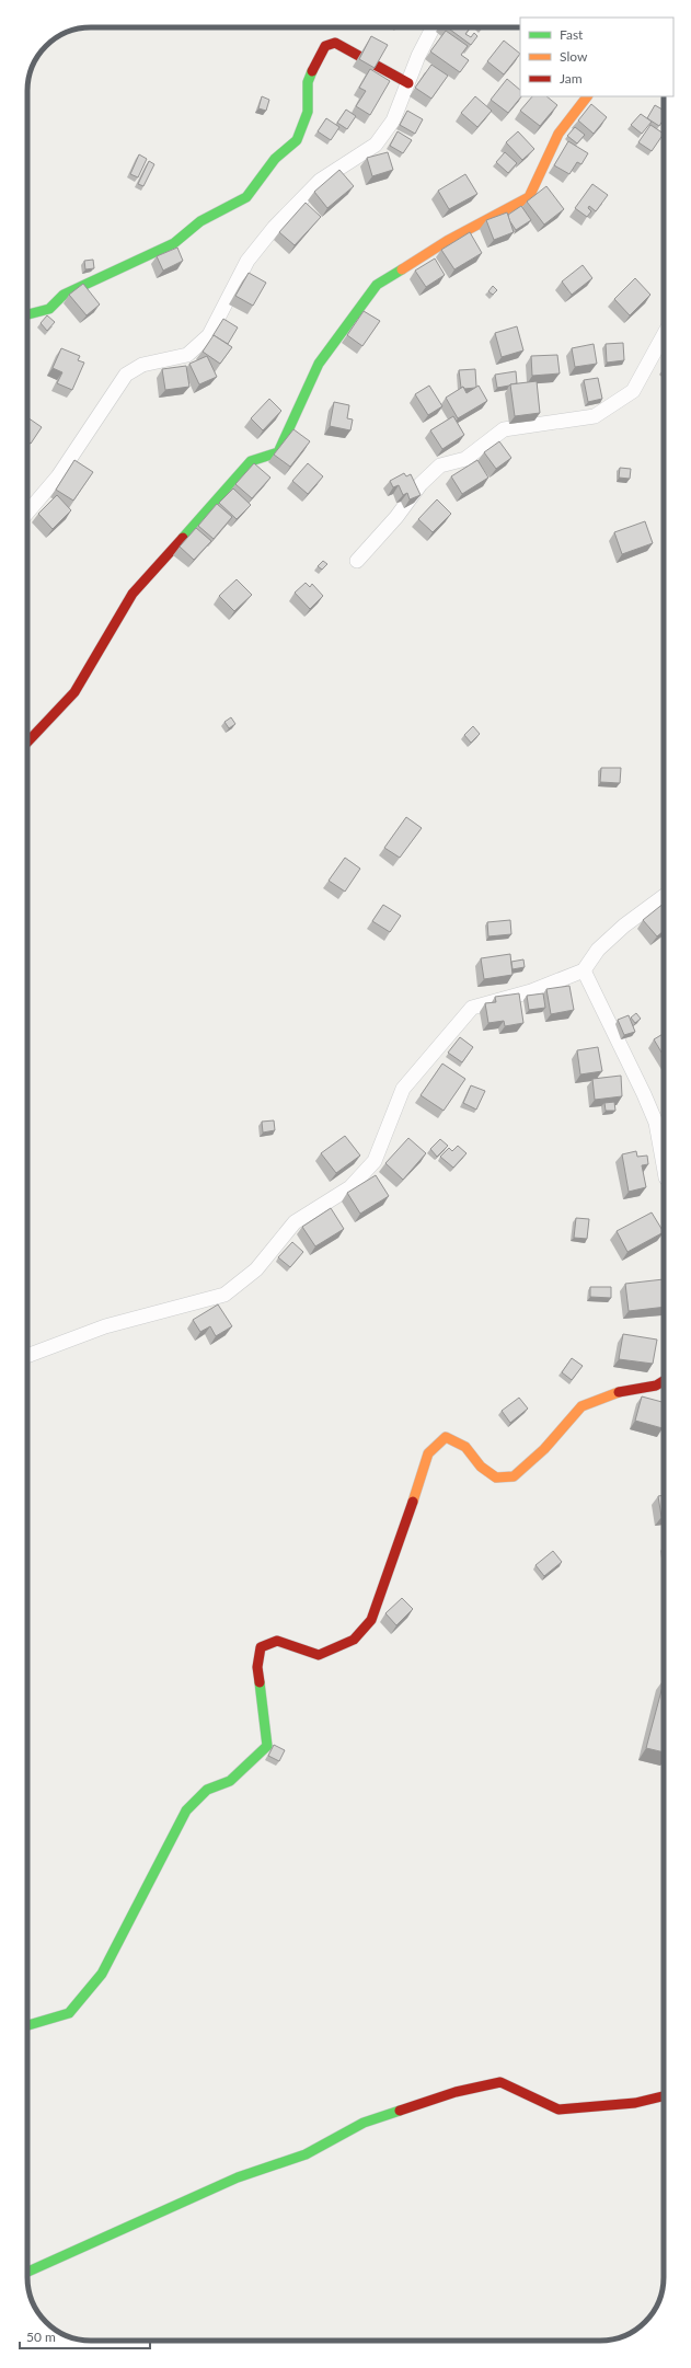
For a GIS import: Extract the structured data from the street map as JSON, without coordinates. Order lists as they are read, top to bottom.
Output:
{
  "legend": ["Fast", "Slow", "Jam"],
  "scale_bar": "50 m"
}
